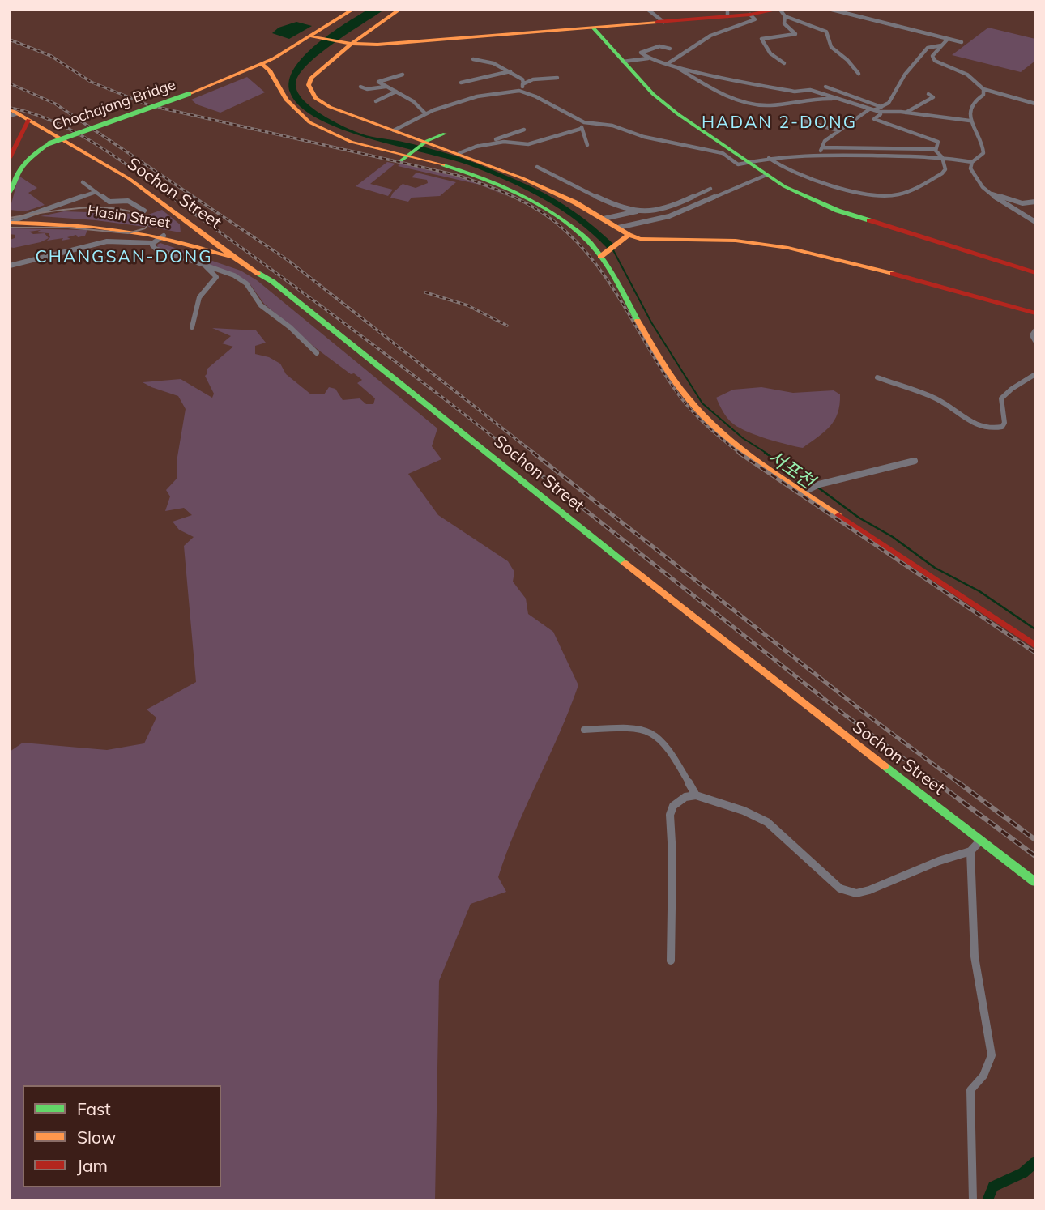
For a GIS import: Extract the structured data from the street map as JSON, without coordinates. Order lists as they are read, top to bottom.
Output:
{
  "streets": {
    "street": ["Chochajang Bridge", "Sochon Street", "Hasin Street"]
  },
  "crossings": [
    ["Sochon Street", "Hasin Street"]
  ],
  "districts": ["HADAN 2-DONG", "CHANGSAN-DONG"],
  "water": ["서포천"],
  "legend": ["Fast", "Slow", "Jam"]
}
